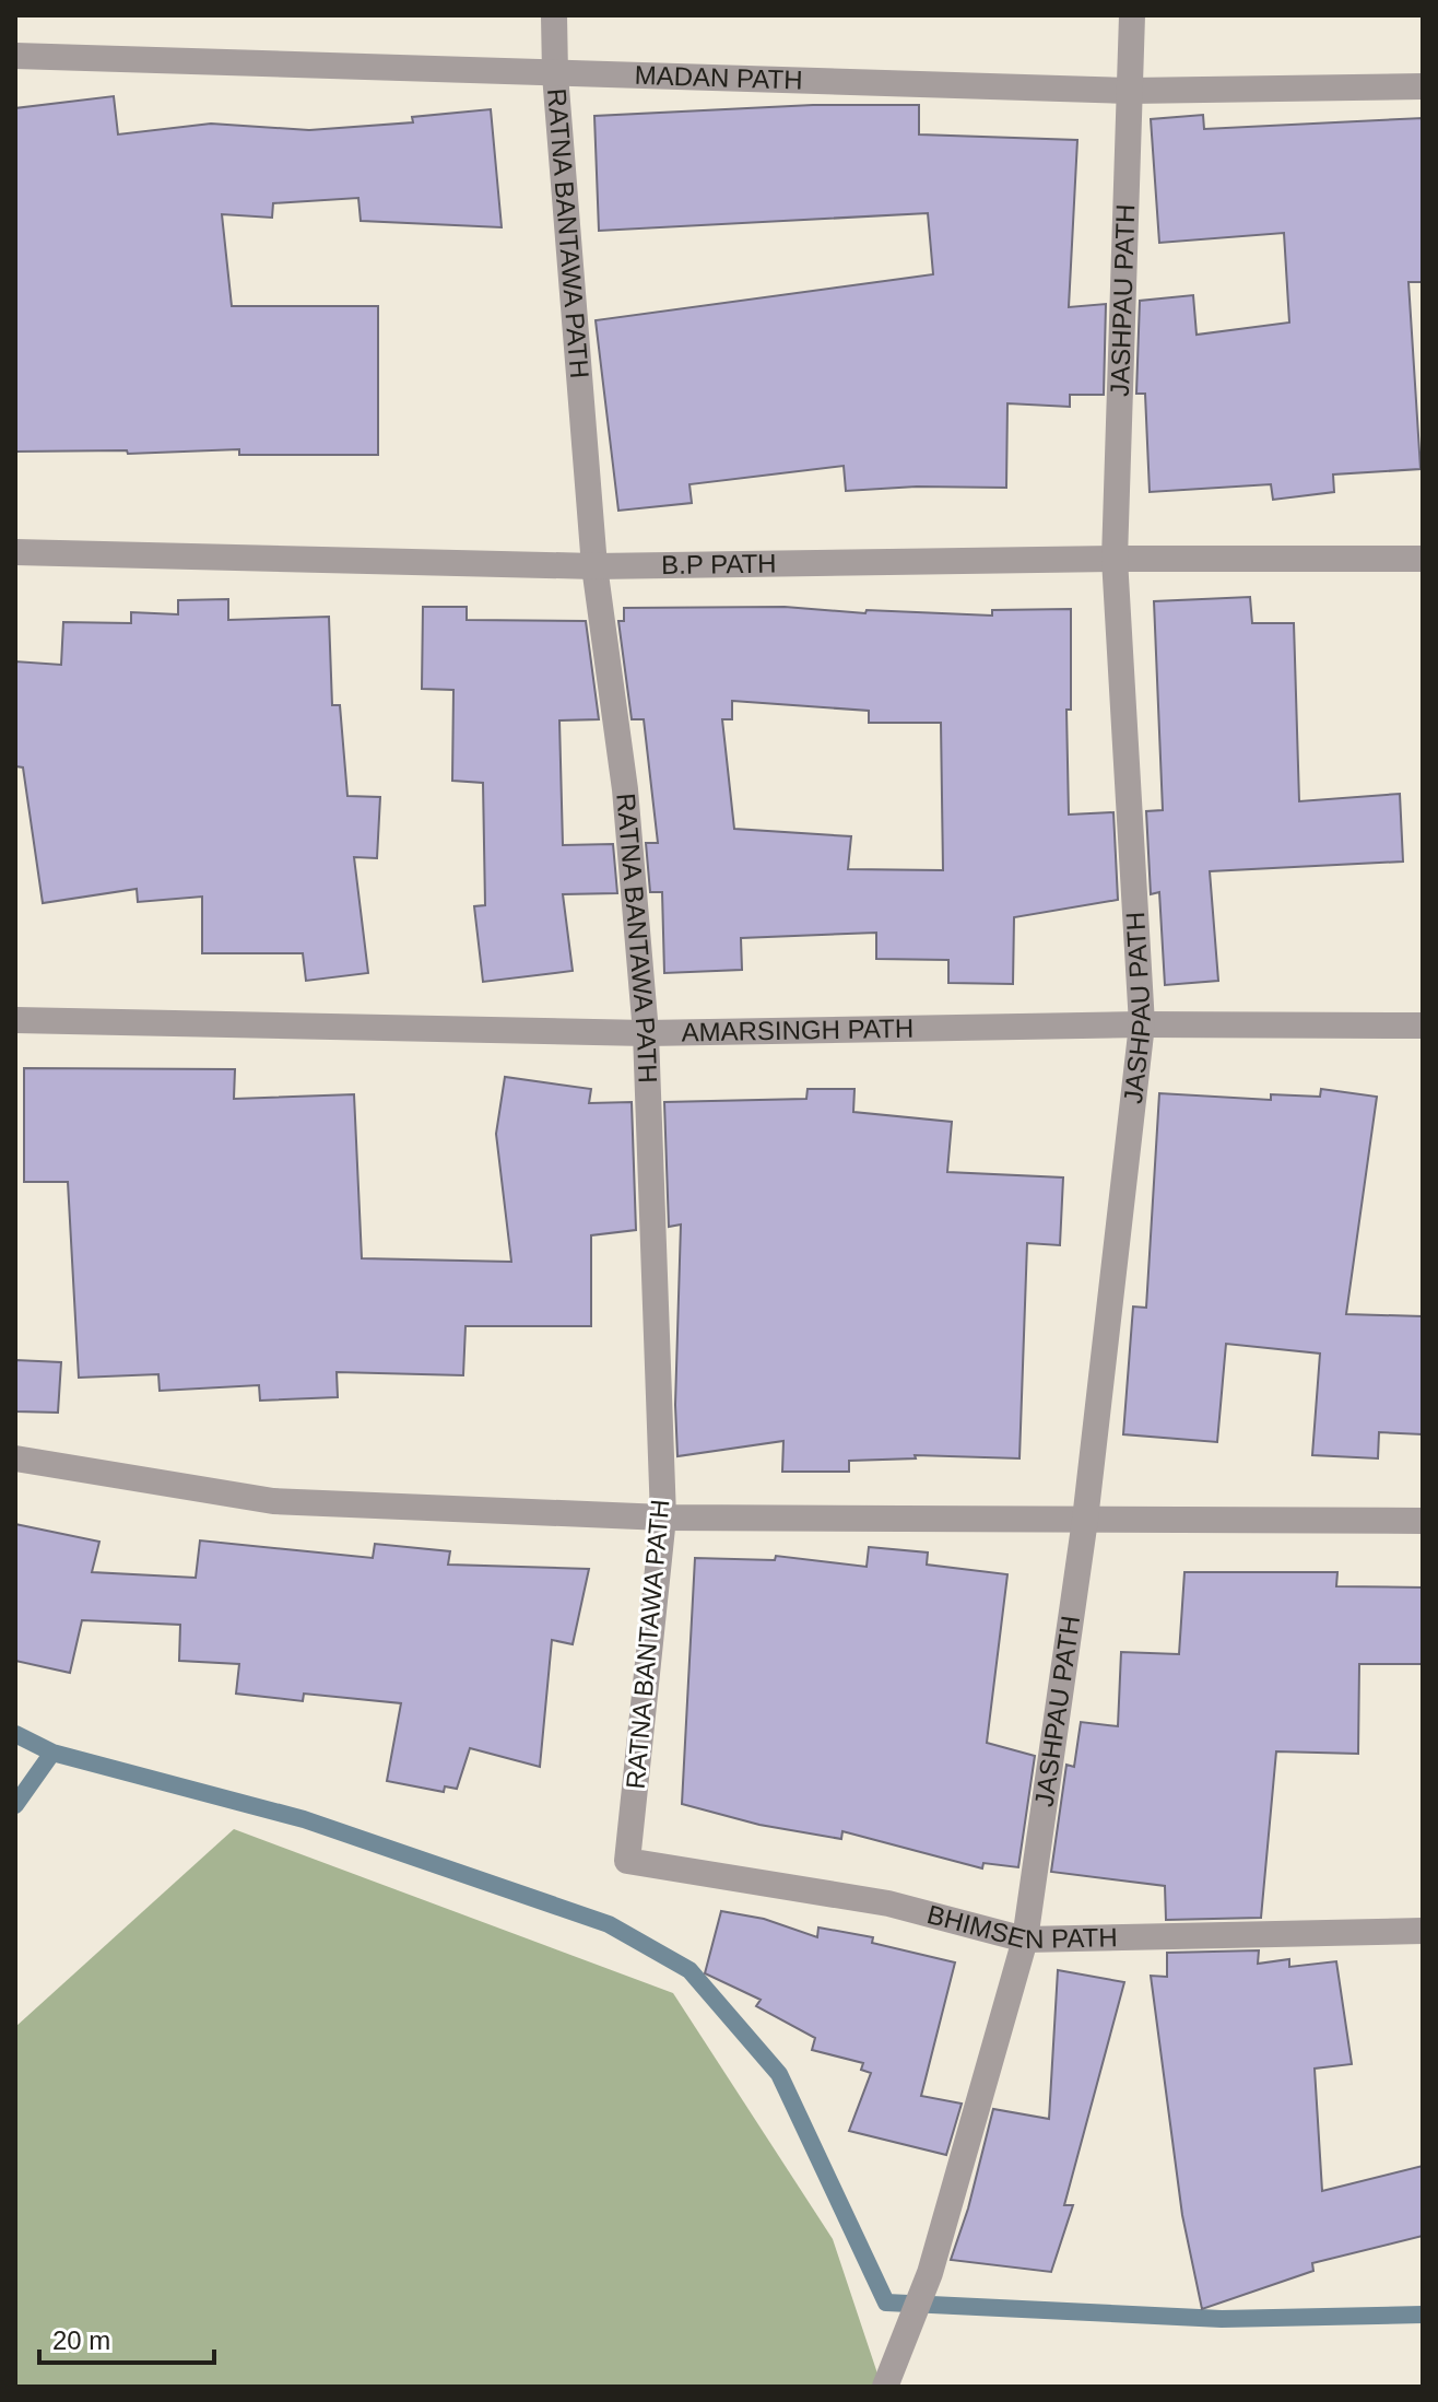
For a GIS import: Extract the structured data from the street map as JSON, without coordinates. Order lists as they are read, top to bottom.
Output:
{
  "streets": {
    "street": [
      "MADAN PATH",
      "RATNA BANTAWA PATH",
      "JASHPAU PATH",
      "B.P PATH",
      "AMARSINGH PATH",
      "BHIMSEN PATH"
    ]
  },
  "crossings": [
    ["MADAN PATH", "RATNA BANTAWA PATH"],
    ["MADAN PATH", "JASHPAU PATH"],
    ["RATNA BANTAWA PATH", "B.P PATH"],
    ["RATNA BANTAWA PATH", "AMARSINGH PATH"],
    ["RATNA BANTAWA PATH", "BHIMSEN PATH"],
    ["JASHPAU PATH", "B.P PATH"],
    ["JASHPAU PATH", "AMARSINGH PATH"],
    ["JASHPAU PATH", "BHIMSEN PATH"]
  ],
  "scale_bar": "20 m"
}
